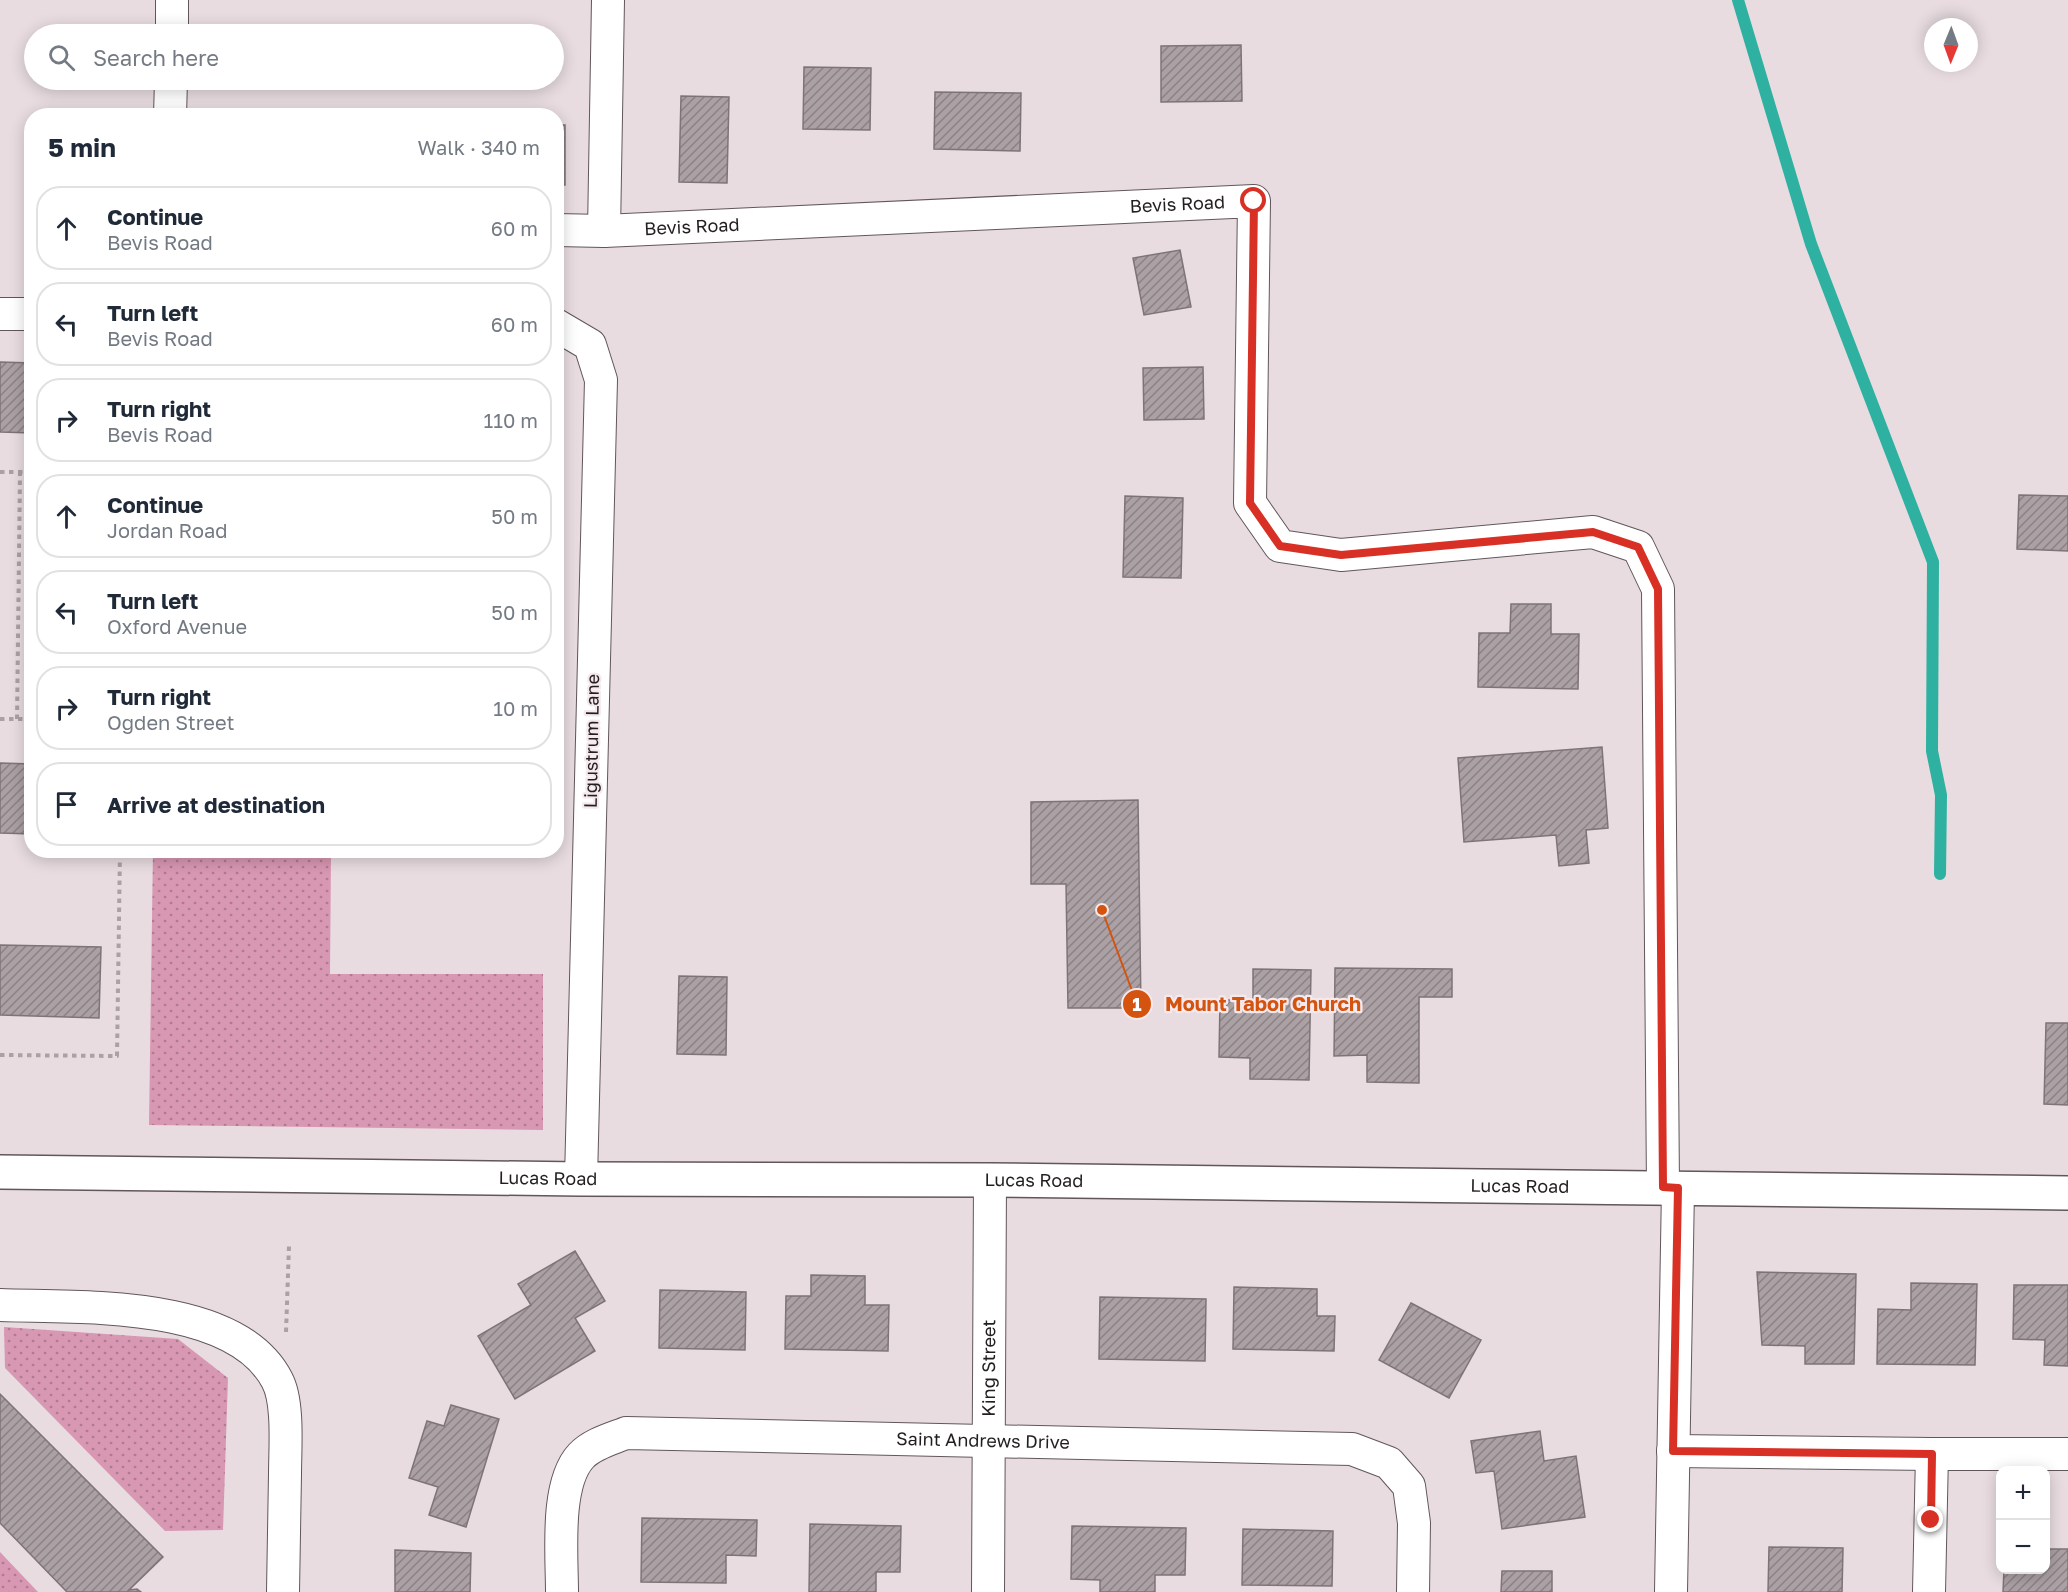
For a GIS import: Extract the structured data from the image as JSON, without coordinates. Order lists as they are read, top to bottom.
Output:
{
  "streets": {
    "street": [
      "Bevis Road",
      "Ligustrum Lane",
      "Lucas Road",
      "King Street",
      "Saint Andrews Drive"
    ]
  },
  "crossings": [
    ["Bevis Road", "Lucas Road"],
    ["Ligustrum Lane", "Lucas Road"],
    ["Lucas Road", "King Street"],
    ["King Street", "Saint Andrews Drive"]
  ],
  "places": ["Mount Tabor Church"],
  "north": "bottom",
  "page": {
    "search": "Search here",
    "heading": ["5 min", "Walk · 340 m"],
    "list": [
      ["Continue", "Bevis Road", "60 m"],
      ["Turn left", "Bevis Road", "60 m"],
      ["Turn right", "Bevis Road", "110 m"],
      ["Continue", "Jordan Road", "50 m"],
      ["Turn left", "Oxford Avenue", "50 m"],
      ["Turn right", "Ogden Street", "10 m"],
      "Arrive at destination"
    ],
    "map_buttons": ["+", "−"]
  }
}
